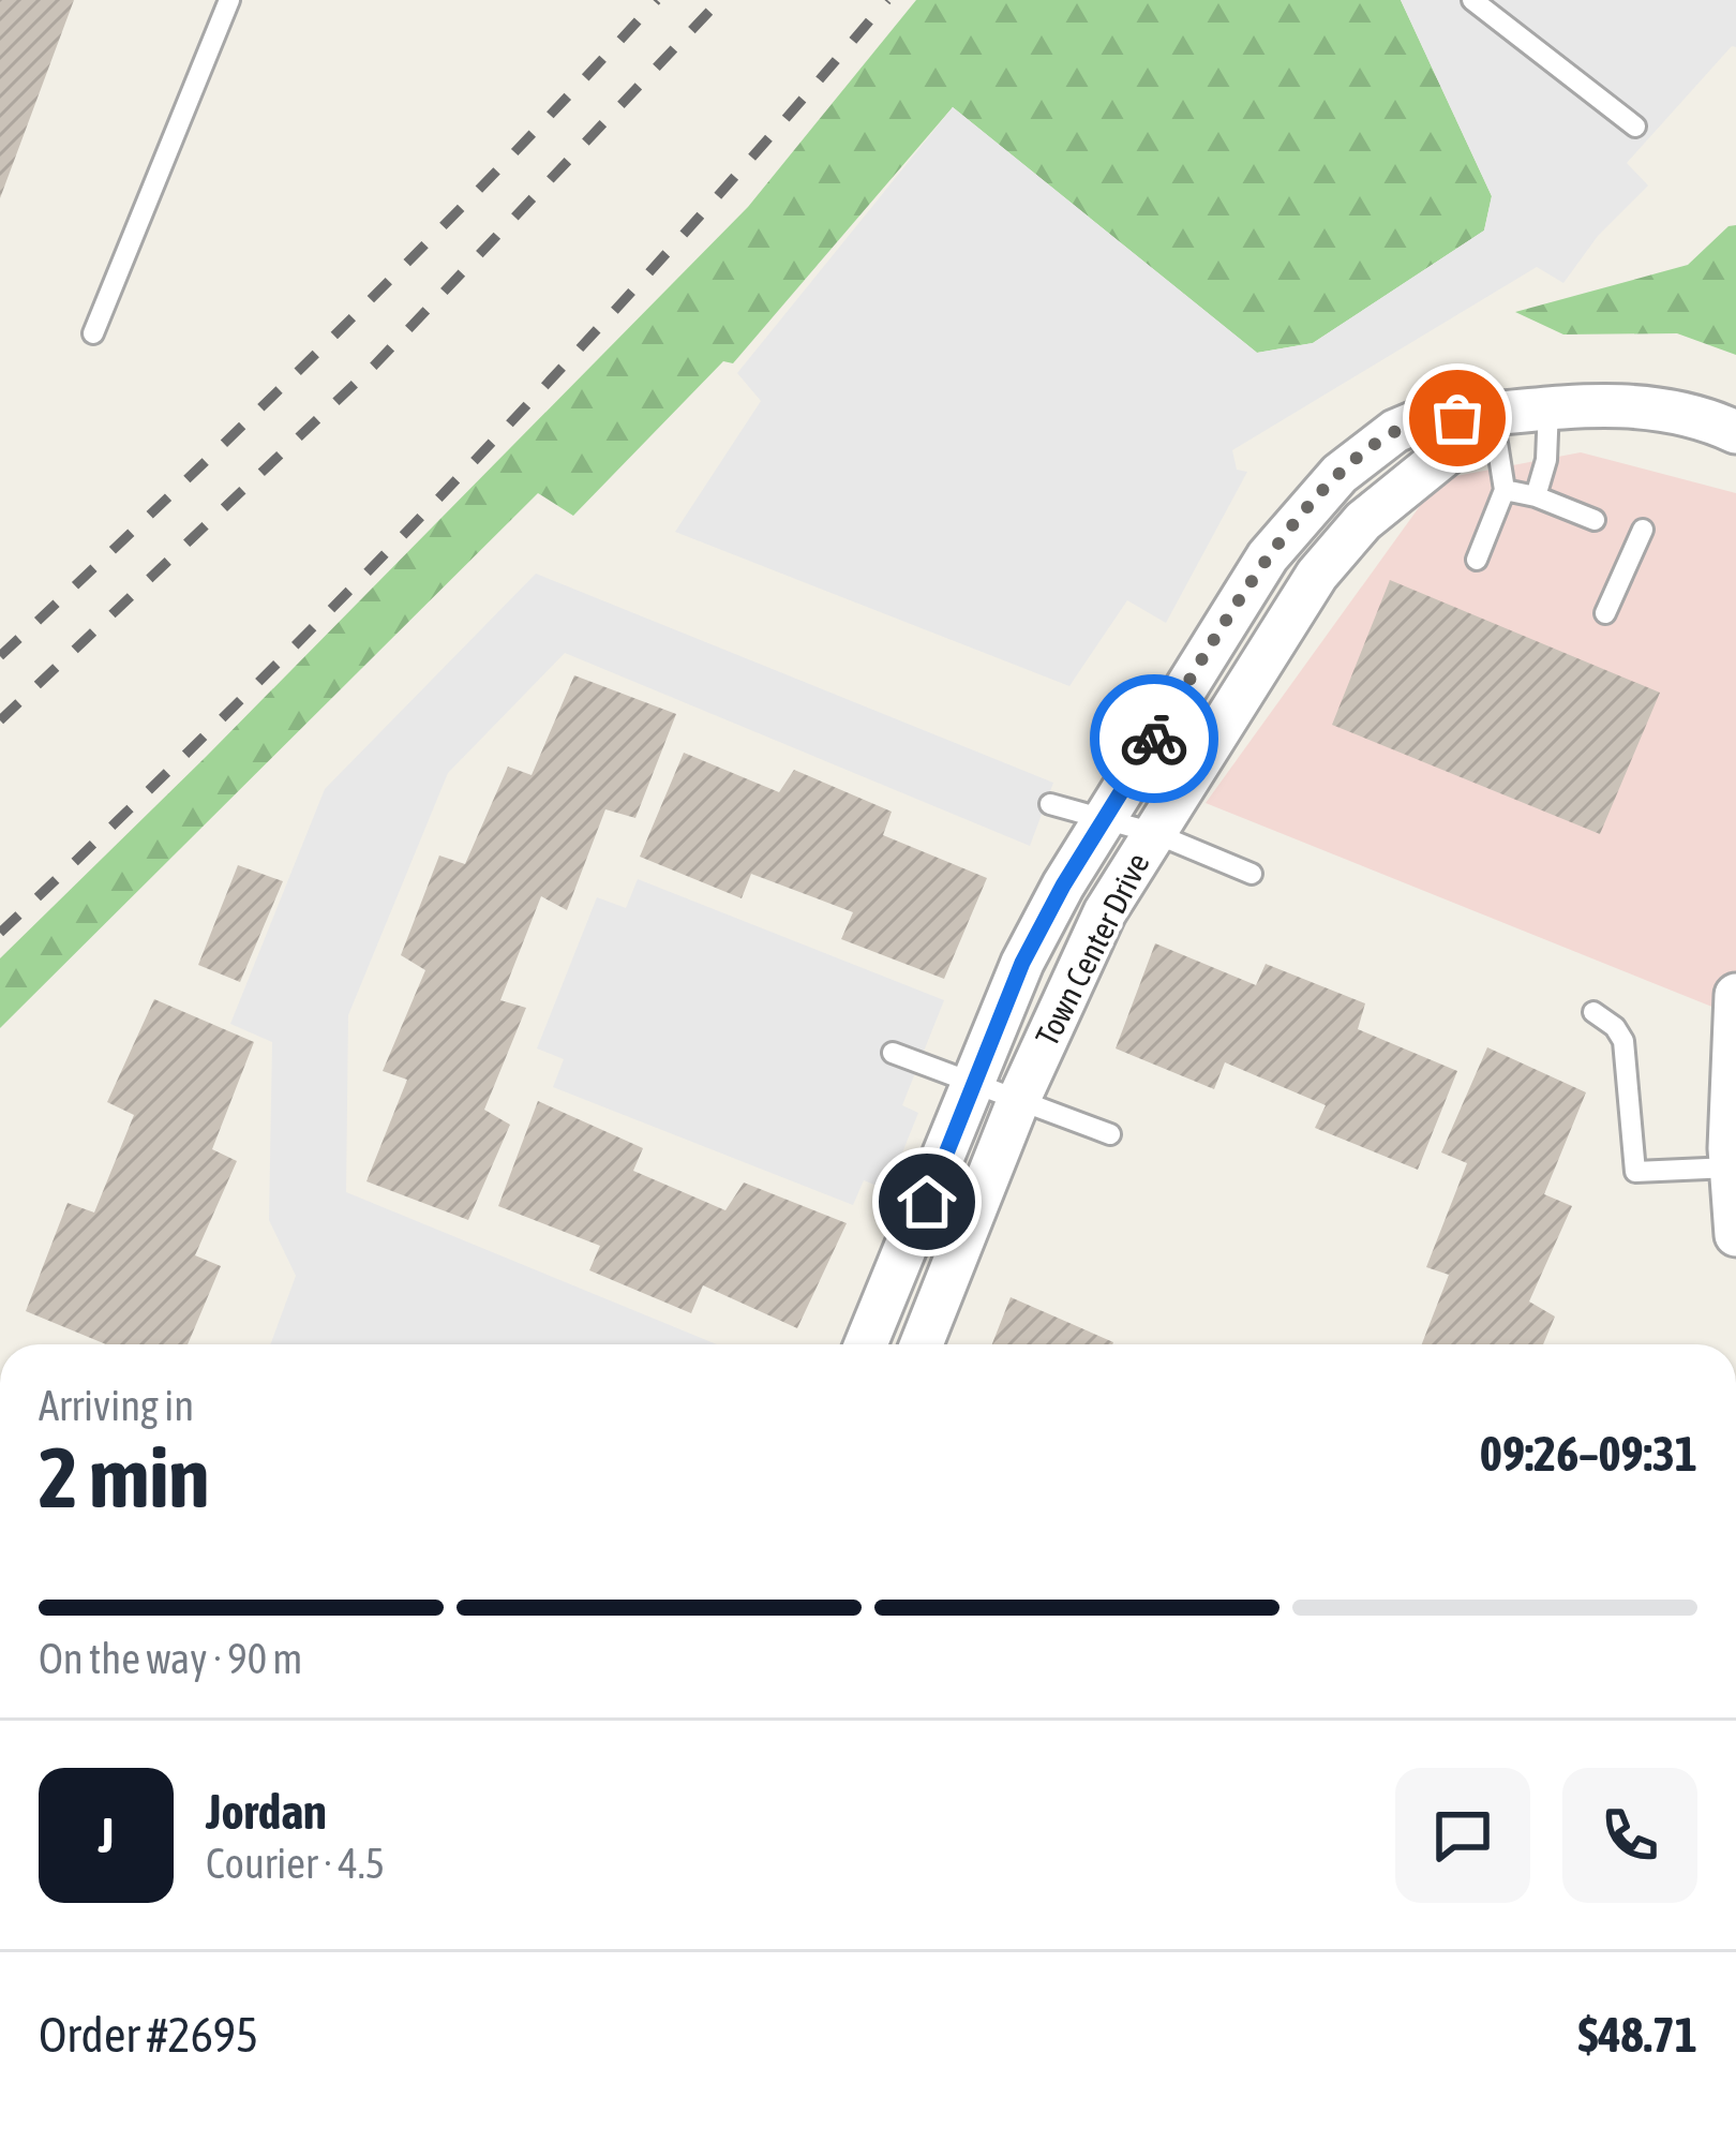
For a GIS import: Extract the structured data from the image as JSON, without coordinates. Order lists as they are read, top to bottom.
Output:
{
  "streets": {
    "street": ["Town Center Drive"]
  },
  "page": {
    "heading": ["2 min", "Arriving in", "09:26–09:31"],
    "panel": [
      "Jordan",
      "Courier · 4.5",
      "Order #2695",
      "$48.71"
    ],
    "bar": "On the way · 90 m",
    "round": "J"
  }
}
